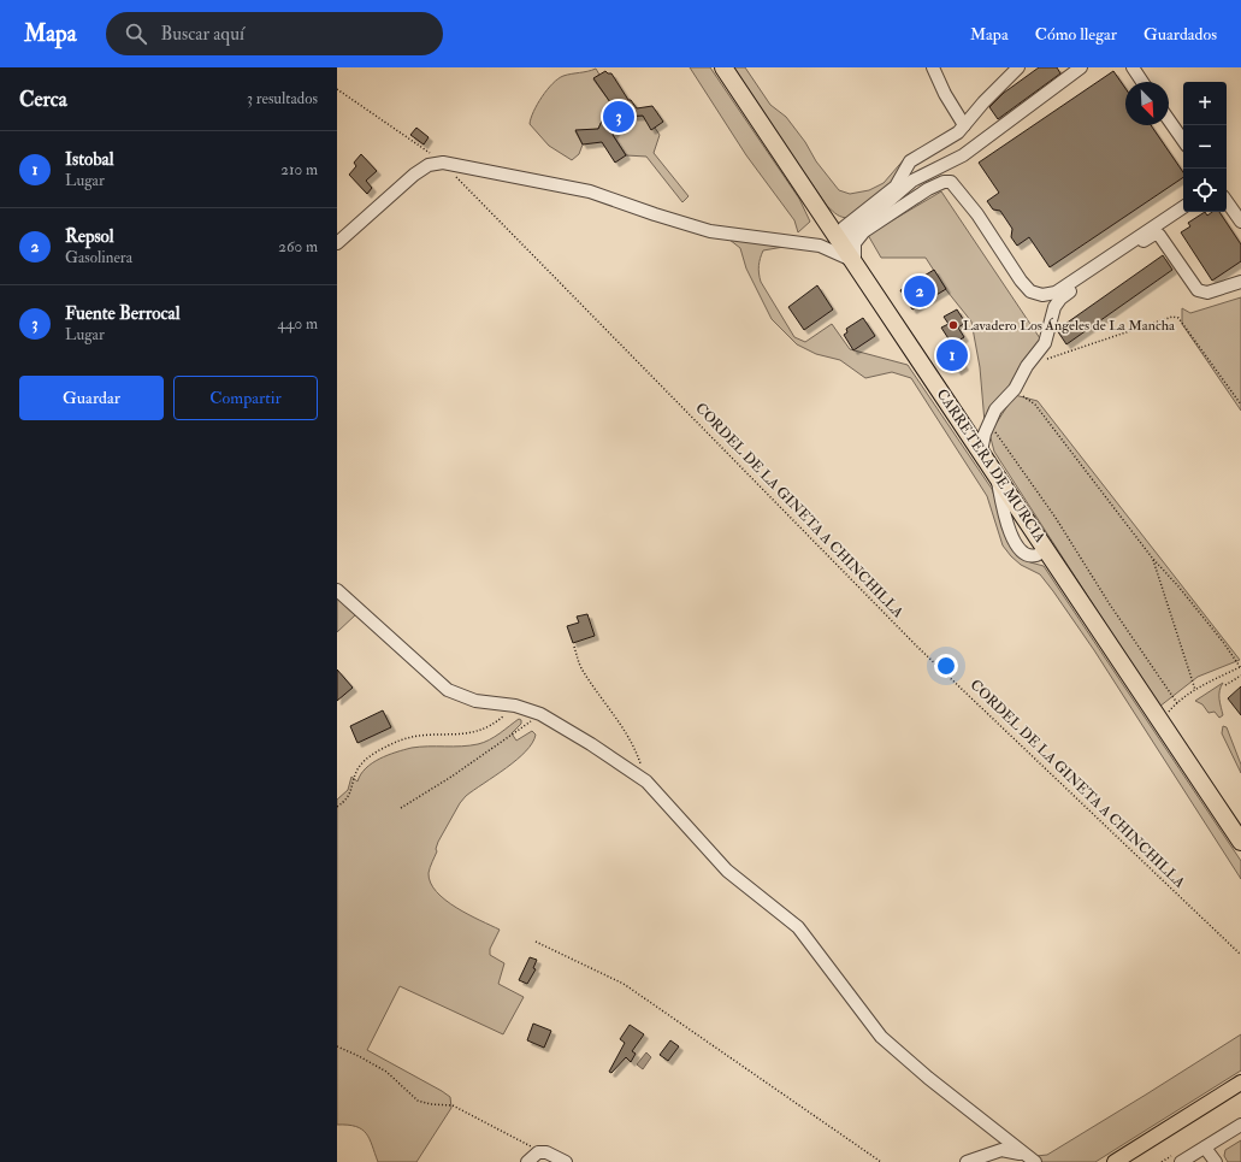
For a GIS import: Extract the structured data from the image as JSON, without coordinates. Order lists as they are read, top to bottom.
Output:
{
  "streets": {
    "highway": ["CARRETERA DE MURCIA"],
    "path": ["CORDEL DE LA GINETA A CHINCHILLA"]
  },
  "places": ["Lavadero Los Ángeles de La Mancha"],
  "north": "bottom right",
  "page": {
    "header": "Mapa",
    "search": "Buscar aquí",
    "nav": ["Mapa", "Cómo llegar", "Guardados"],
    "heading": ["Cerca", "3 resultados"],
    "map_buttons": ["+", "−"],
    "pins": ["3", "2", "1"],
    "list": [
      {
        "mark": "1",
        "name": "Istobal",
        "note": "Lugar",
        "value": "210 m"
      },
      {
        "mark": "2",
        "name": "Repsol",
        "note": "Gasolinera",
        "value": "260 m"
      },
      {
        "mark": "3",
        "name": "Fuente Berrocal",
        "note": "Lugar",
        "value": "440 m"
      }
    ],
    "buttons": ["Guardar", "Compartir"]
  }
}
